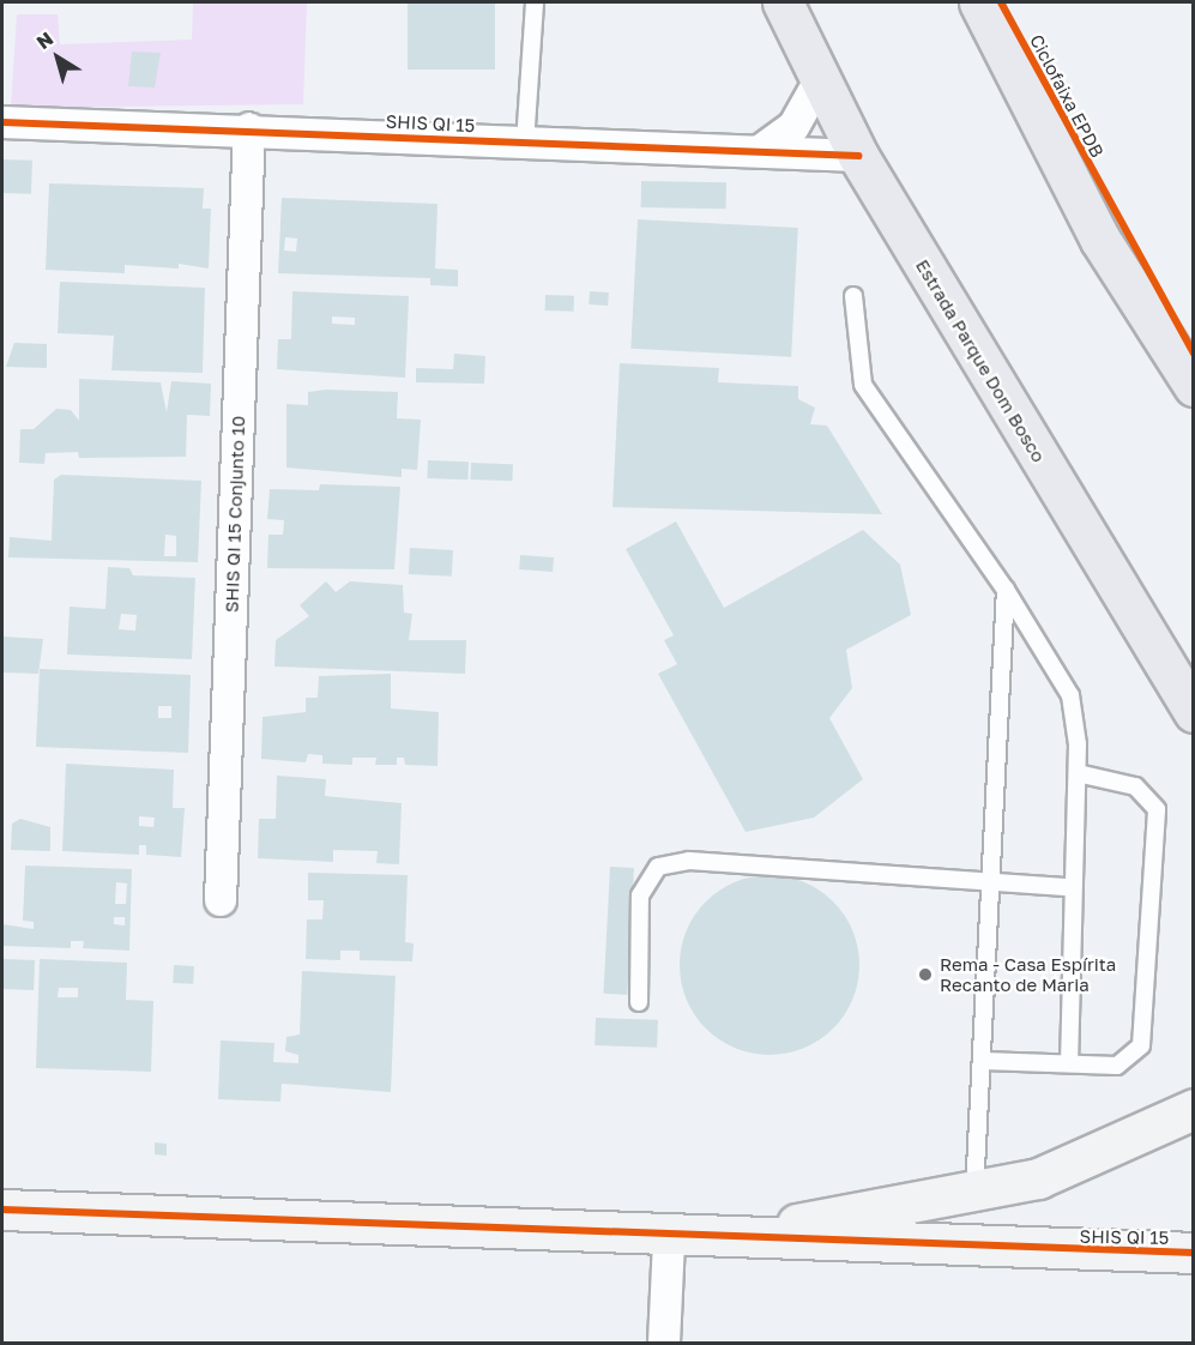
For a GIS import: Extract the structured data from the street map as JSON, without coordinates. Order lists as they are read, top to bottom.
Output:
{
  "streets": {
    "main road": ["Estrada Parque Dom Bosco"],
    "street": ["SHIS QI 15", "SHIS QI 15 Conjunto 10"],
    "cycle path": ["Ciclofaixa EPDB"]
  },
  "crossings": [
    ["SHIS QI 15", "Estrada Parque Dom Bosco"],
    ["SHIS QI 15", "SHIS QI 15 Conjunto 10"]
  ],
  "places": ["Rema - Casa Espírita Recanto de Maria"],
  "north": "top left"
}
